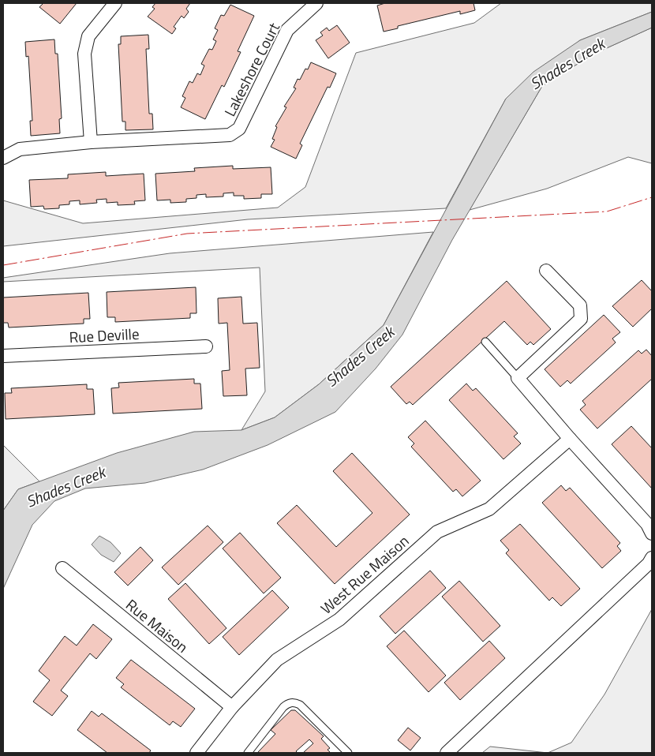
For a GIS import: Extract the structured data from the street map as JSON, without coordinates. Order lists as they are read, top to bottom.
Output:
{
  "streets": {
    "street": [
      "Lakeshore Court",
      "Rue Deville",
      "West Rue Maison",
      "Rue Maison"
    ]
  },
  "crossings": [
    ["West Rue Maison", "Rue Maison"]
  ],
  "water": ["Shades Creek"]
}
